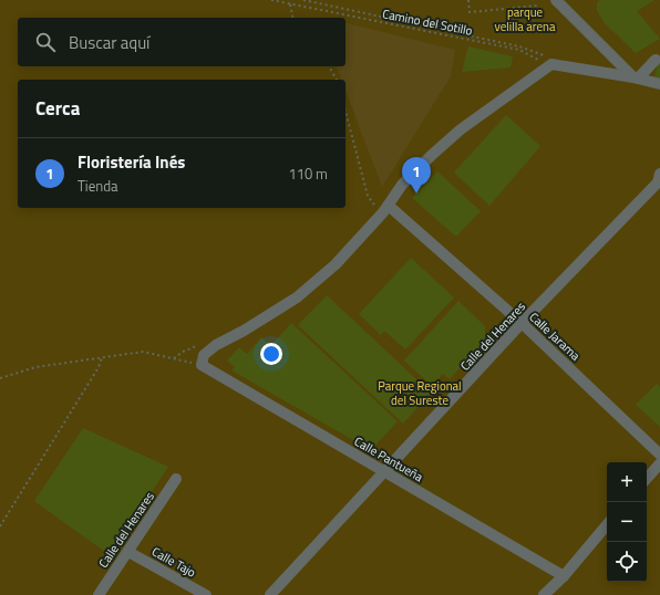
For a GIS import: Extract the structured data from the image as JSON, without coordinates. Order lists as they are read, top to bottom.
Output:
{
  "streets": {
    "street": [
      "Calle del Henares",
      "Calle Jarama",
      "Calle Pantueña",
      "Calle Tajo"
    ],
    "path": ["Camino del Sotillo"]
  },
  "crossings": [
    ["Calle del Henares", "Calle Jarama"],
    ["Calle del Henares", "Calle Pantueña"],
    ["Calle del Henares", "Calle Tajo"]
  ],
  "parks": ["parque velilla arena", "Parque Regional del Sureste"],
  "page": {
    "search": "Buscar aquí",
    "heading": "Cerca",
    "list": [
      {
        "mark": "1",
        "name": "Floristería Inés",
        "note": "Tienda",
        "value": "110 m"
      }
    ],
    "pins": "1",
    "map_buttons": ["+", "−"]
  }
}
